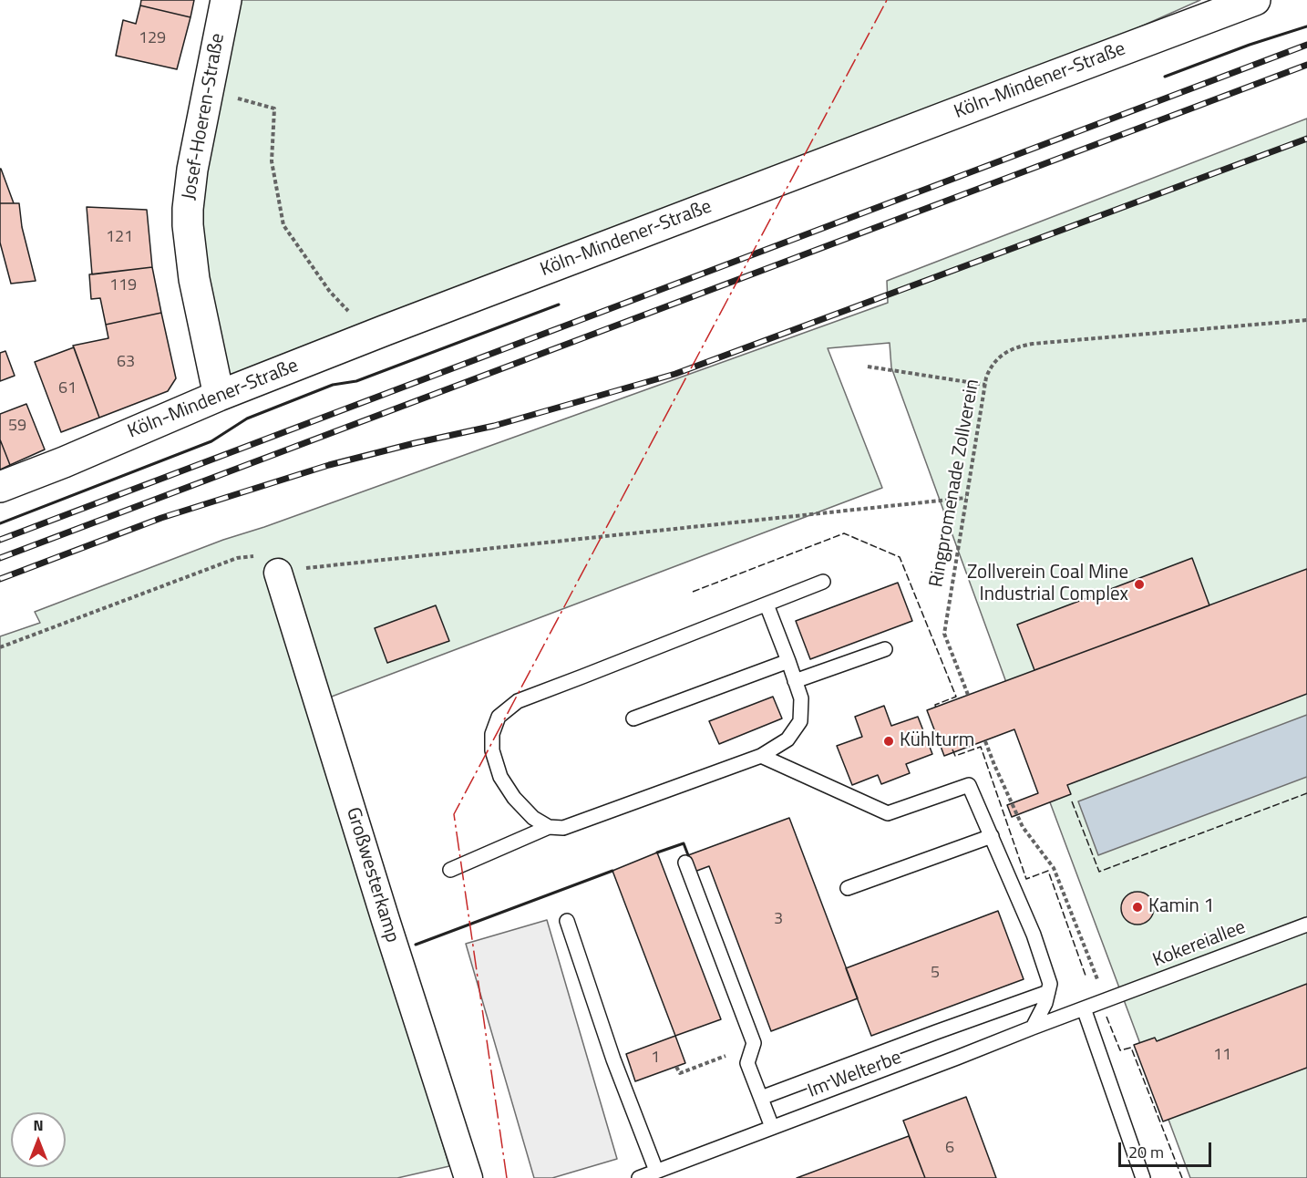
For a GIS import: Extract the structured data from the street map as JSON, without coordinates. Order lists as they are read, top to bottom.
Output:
{
  "streets": {
    "street": ["Köln-Mindener-Straße", "Josef-Hoeren-Straße", "Großwesterkamp"],
    "lane": ["Kokereiallee", "Im Welterbe"],
    "path": ["Ringpromenade Zollverein"]
  },
  "crossings": [
    ["Köln-Mindener-Straße", "Josef-Hoeren-Straße"],
    ["Kokereiallee", "Im Welterbe"]
  ],
  "places": ["Zollverein Coal Mine Industrial Complex", "Kühlturm", "Kamin 1"],
  "house_numbers": [
    "129",
    "121",
    "119",
    "63",
    "61",
    "59",
    "3",
    "5",
    "11",
    "1",
    "6"
  ],
  "scale_bar": "20 m",
  "north": "top"
}
